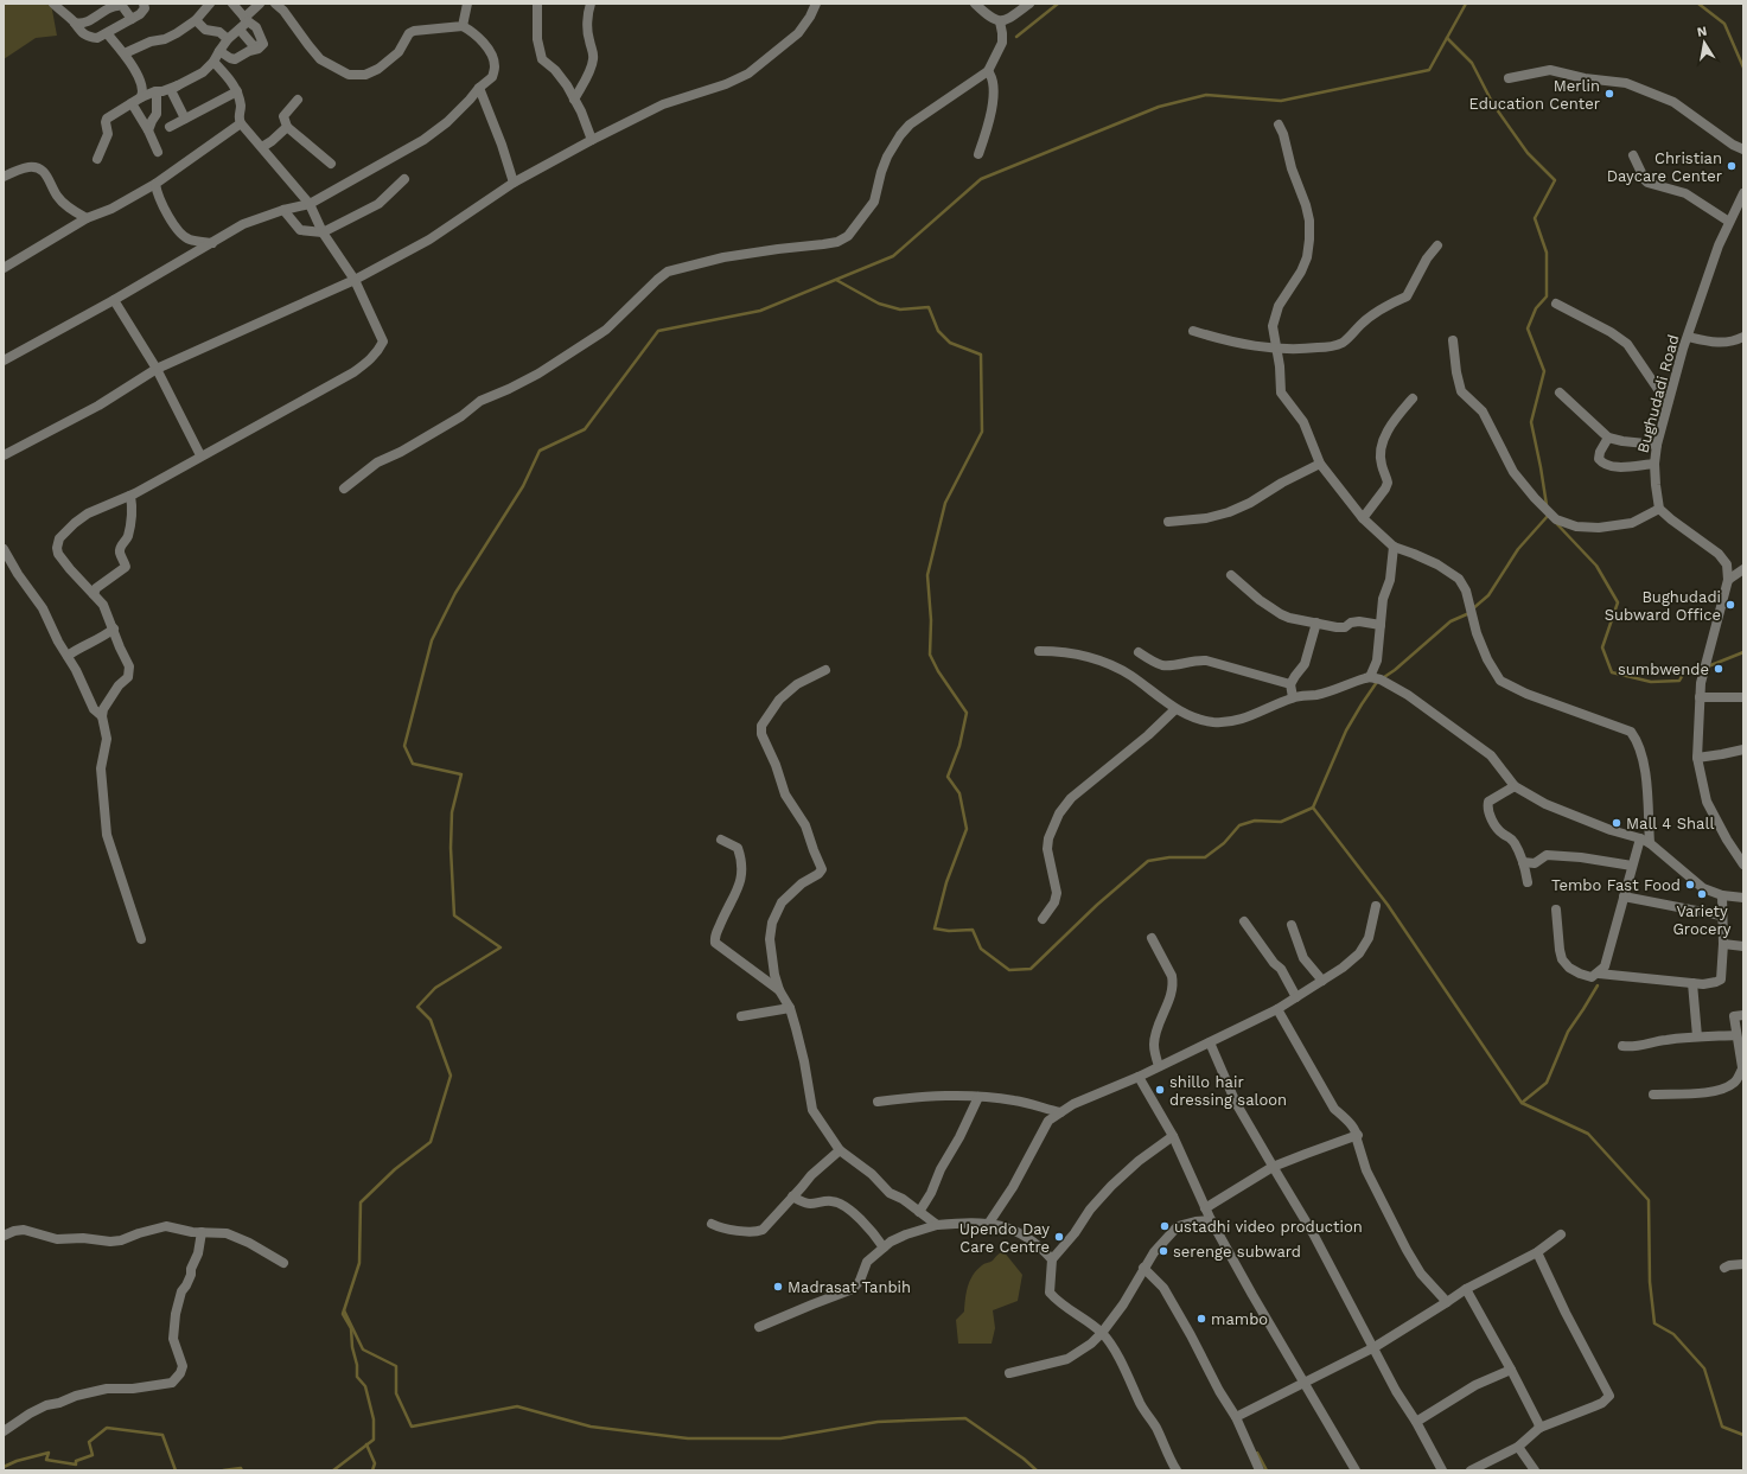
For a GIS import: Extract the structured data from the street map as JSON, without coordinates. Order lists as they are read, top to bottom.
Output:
{
  "streets": {
    "street": ["Bughudadi Road"]
  },
  "places": [
    "Merlin Education Center",
    "Christian Daycare Center",
    "Bughudadi Subward Office",
    "sumbwende",
    "Mall 4 Shall",
    "Tembo Fast Food",
    "Variety Grocery",
    "shillo hair dressing saloon",
    "ustadhi video production",
    "Upendo Day Care Centre",
    "serenge subward",
    "Madrasat Tanbih",
    "mambo"
  ],
  "north": "top"
}
